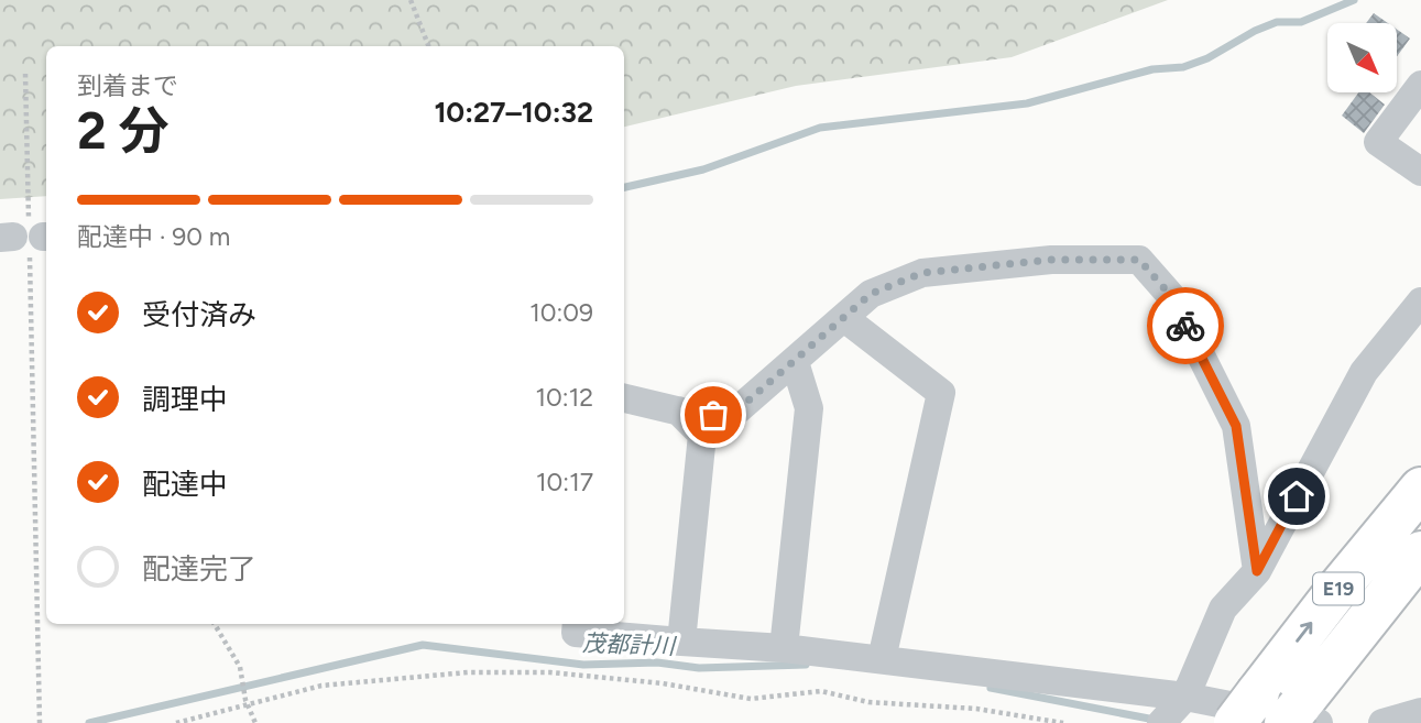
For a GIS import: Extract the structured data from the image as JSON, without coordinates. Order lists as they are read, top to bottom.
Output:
{
  "streets": {
    "highway": ["E19"]
  },
  "water": ["茂都計川"],
  "north": "bottom right",
  "page": {
    "heading": ["2 分", "到着まで", "10:27–10:32"],
    "bar": "配達中 · 90 m",
    "list": [
      ["受付済み", "10:09"],
      ["調理中", "10:12"],
      ["配達中", "10:17"],
      "配達完了"
    ]
  }
}
